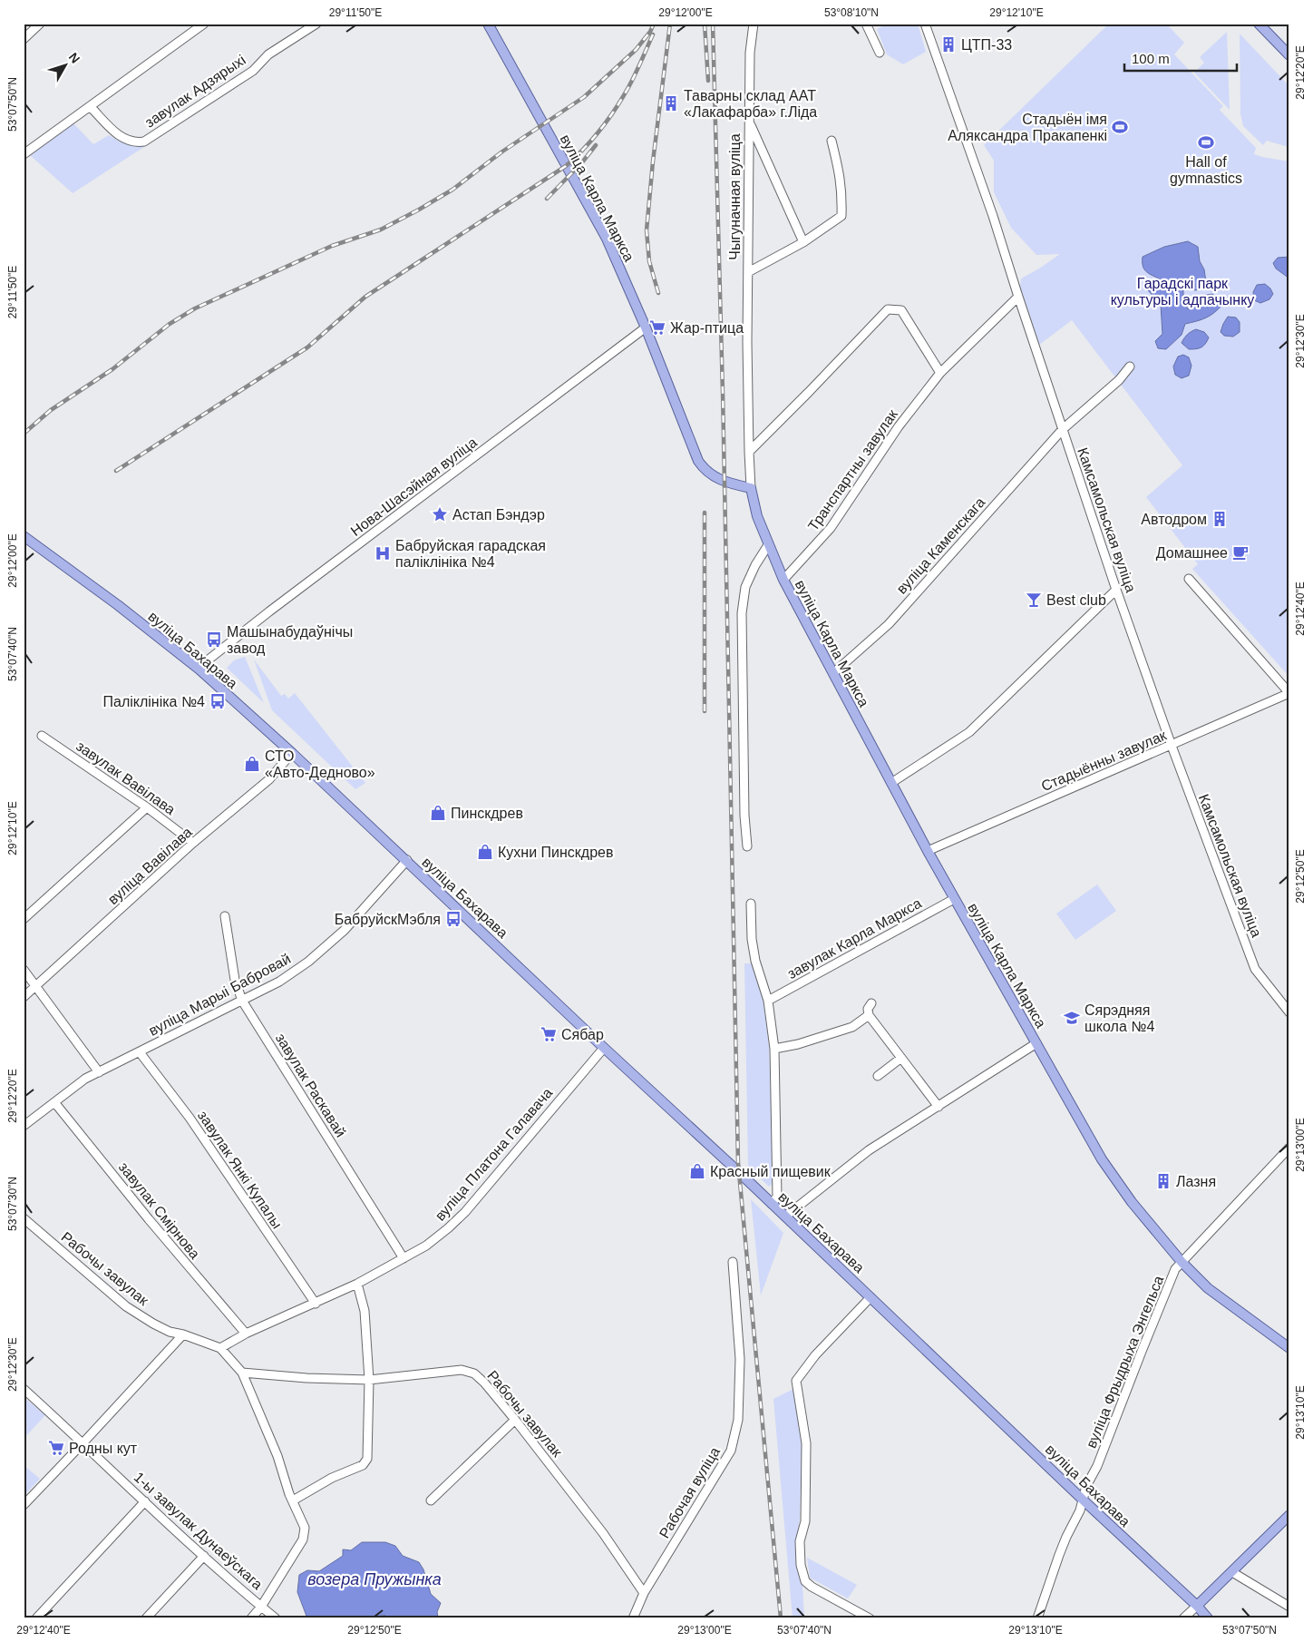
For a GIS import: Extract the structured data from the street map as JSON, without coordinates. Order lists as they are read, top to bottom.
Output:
{
  "streets": {
    "main road": ["вуліца Карла Маркса", "вуліца Бахарава"],
    "street": [
      "завулак Адзярыхі",
      "Чыгуначная вуліца",
      "Транспартны завулак",
      "Нова-Шасэйная вуліца",
      "Камсамольская вуліца",
      "вуліца Каменскага",
      "Стадыённы завулак",
      "завулак Вавілава",
      "вуліца Вавілава",
      "завулак Карла Маркса",
      "вуліца Марыі Бабровай",
      "завулак Раскавай",
      "вуліца Платона Галавача",
      "завулак Янкі Купалы",
      "завулак Смірнова",
      "Рабочы завулак",
      "вуліца Фрыдрыха Энгельса",
      "Рабочая вуліца",
      "1-ы завулак Дунаеўскага"
    ]
  },
  "crossings": [
    ["Чыгуначная вуліца", "вуліца Карла Маркса"],
    ["вуліца Карла Маркса", "Транспартны завулак"],
    ["вуліца Карла Маркса", "Нова-Шасэйная вуліца"],
    ["вуліца Карла Маркса", "вуліца Каменскага"],
    ["вуліца Карла Маркса", "Стадыённы завулак"],
    ["вуліца Карла Маркса", "завулак Карла Маркса"],
    ["вуліца Карла Маркса", "вуліца Фрыдрыха Энгельса"],
    ["Транспартны завулак", "Камсамольская вуліца"],
    ["Нова-Шасэйная вуліца", "вуліца Бахарава"],
    ["Камсамольская вуліца", "вуліца Каменскага"],
    ["Камсамольская вуліца", "Стадыённы завулак"],
    ["вуліца Бахарава", "вуліца Вавілава"],
    ["вуліца Бахарава", "вуліца Марыі Бабровай"],
    ["вуліца Бахарава", "вуліца Платона Галавача"],
    ["вуліца Бахарава", "вуліца Фрыдрыха Энгельса"],
    ["завулак Вавілава", "вуліца Вавілава"],
    ["вуліца Марыі Бабровай", "завулак Раскавай"],
    ["вуліца Марыі Бабровай", "завулак Янкі Купалы"],
    ["вуліца Марыі Бабровай", "завулак Смірнова"],
    ["завулак Раскавай", "вуліца Платона Галавача"],
    ["вуліца Платона Галавача", "завулак Янкі Купалы"],
    ["вуліца Платона Галавача", "завулак Смірнова"],
    ["вуліца Платона Галавача", "Рабочы завулак"],
    ["Рабочы завулак", "Рабочая вуліца"],
    ["Рабочы завулак", "1-ы завулак Дунаеўскага"]
  ],
  "water": ["возера Пружынка"],
  "parks": ["Гарадскі парк культуры і адпачынку"],
  "places": {
    "building": [
      "ЦТП-33",
      "Таварны склад ААТ «Лакафарба» г.Ліда",
      "Автодром",
      "Лазня"
    ],
    "sports": ["Стадыён імя Аляксандра Пракапенкі", "Hall of gymnastics"],
    "supermarket": ["Жар-птица", "Сябар", "Родны кут"],
    "place": ["Астап Бэндэр"],
    "cafe": ["Домашнее"],
    "hospital": ["Бабруйская гарадская паліклініка №4"],
    "bar": ["Best club"],
    "bus stop": ["Машынабудаўнічы завод", "Паліклініка №4", "БабруйскМэбля"],
    "shop": [
      "СТО «Авто-Дедново»",
      "Пинскдрев",
      "Кухни Пинскдрев",
      "Красный пищевик"
    ],
    "school or university": ["Сярэдняя школа №4"]
  },
  "scale_bar": "100 m",
  "north": "top right",
  "coordinates": [
    "29°11'50\"E",
    "29°12'00\"E",
    "53°08'10\"N",
    "29°12'10\"E",
    "29°12'20\"E",
    "53°07'50\"N",
    "29°12'30\"E",
    "29°12'40\"E",
    "53°07'40\"N",
    "29°12'50\"E",
    "29°13'00\"E",
    "53°07'30\"N",
    "29°13'10\"E"
  ]
}
